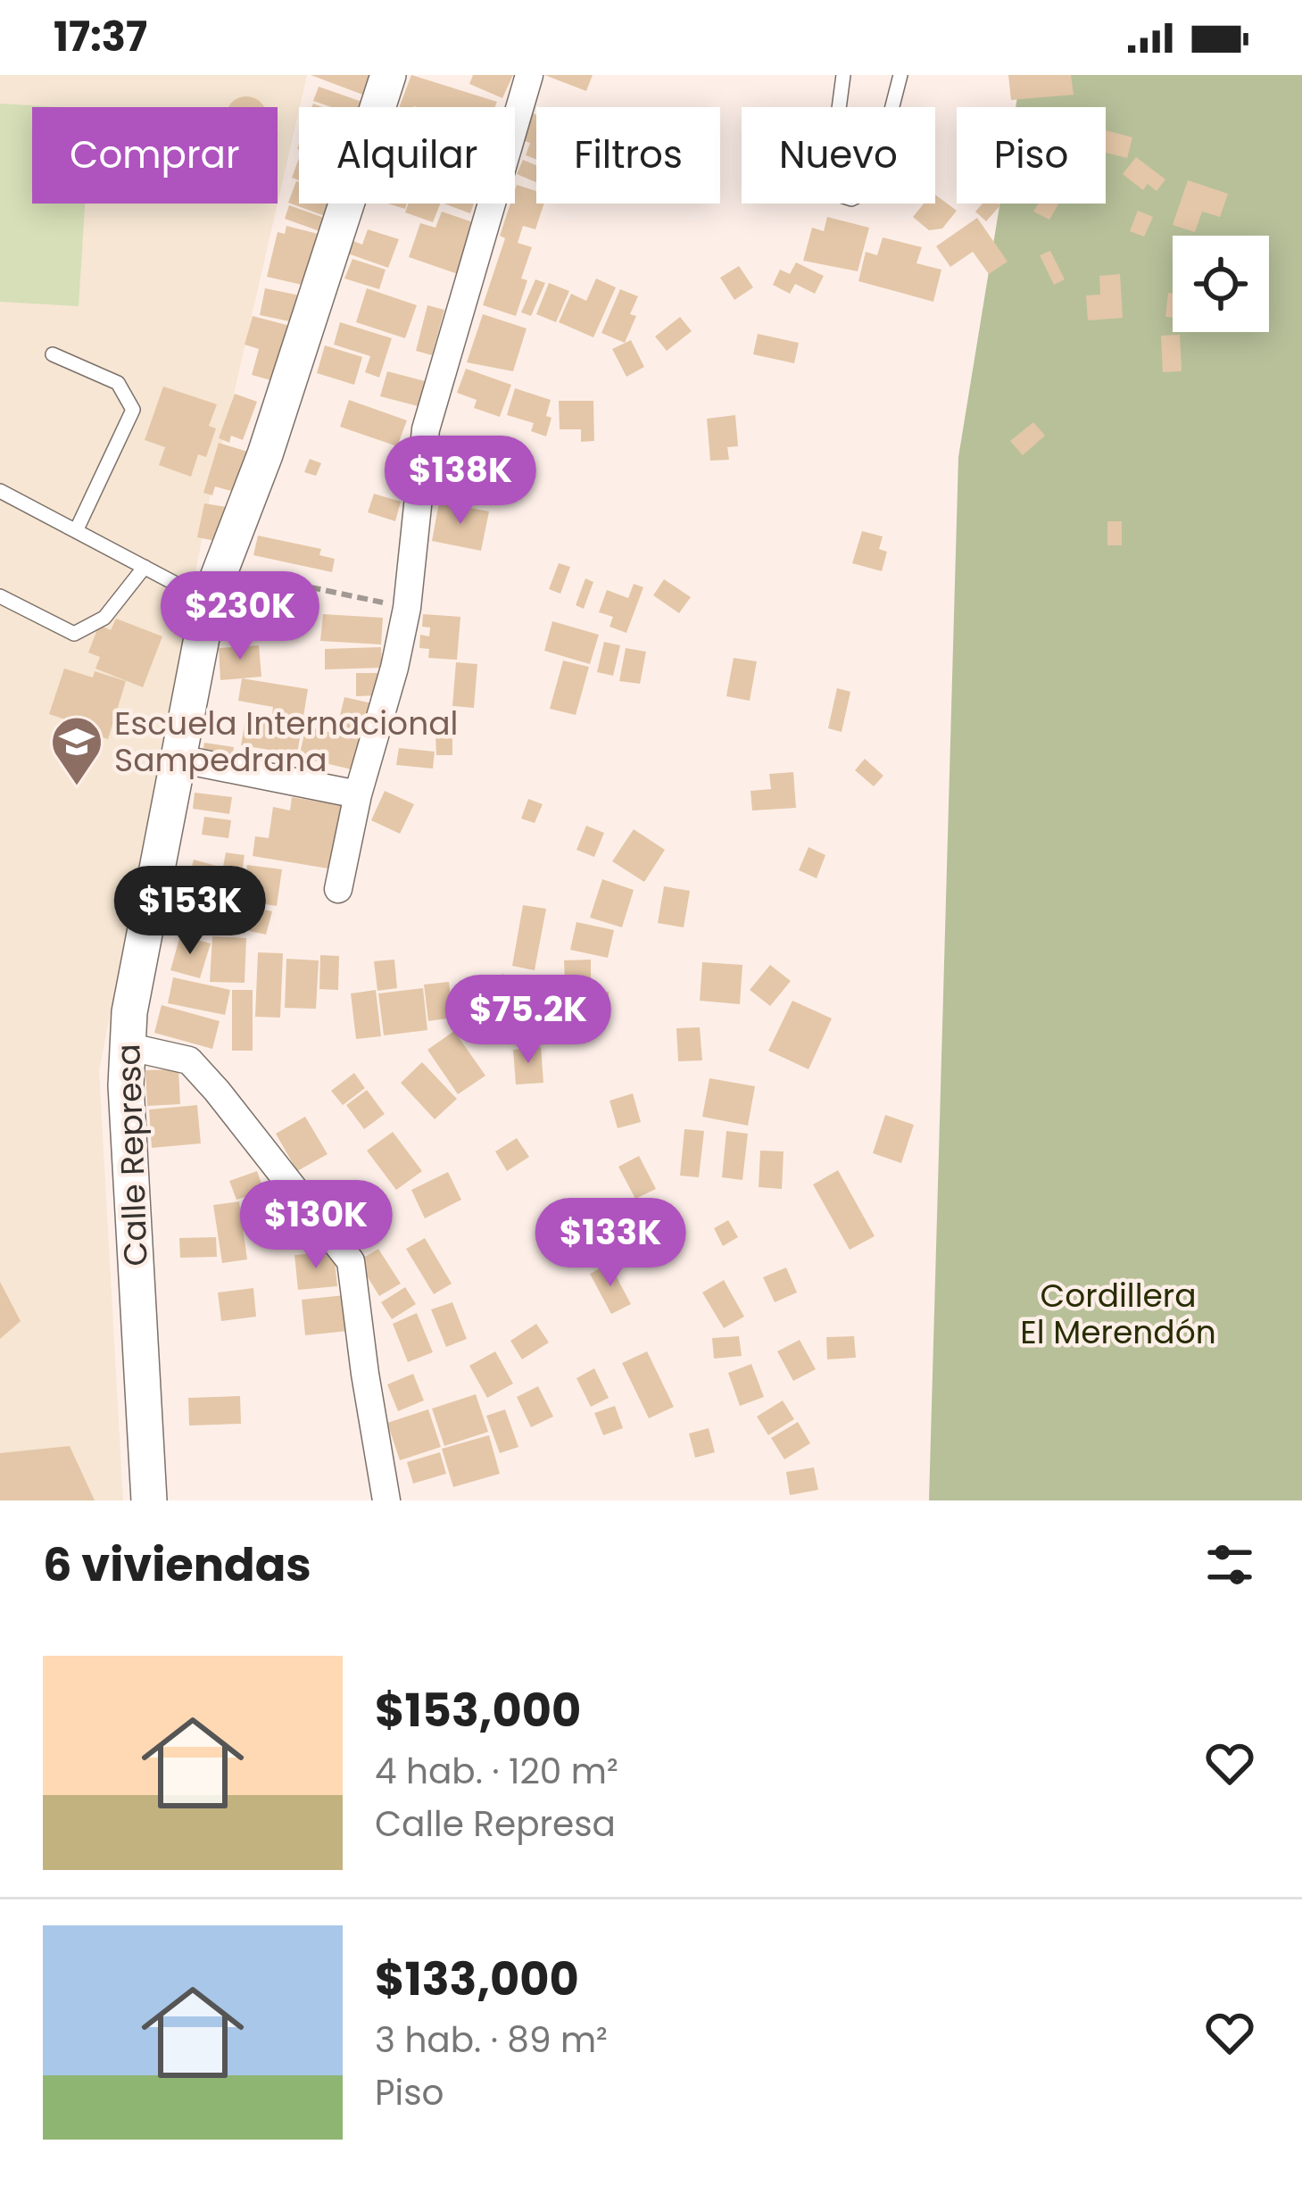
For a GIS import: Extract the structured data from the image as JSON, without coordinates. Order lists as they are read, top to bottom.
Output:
{
  "streets": {
    "street": ["Calle Represa"]
  },
  "parks": ["Cordillera El Merendón"],
  "places": {
    "school or university": ["Escuela Internacional Sampedrana"]
  },
  "page": {
    "status": "17:37",
    "chip": [
      "Comprar",
      "Alquilar",
      "Filtros",
      "Nuevo",
      "Piso"
    ],
    "price": [
      "$138K",
      "$230K",
      "$153K",
      "$75.2K",
      "$130K",
      "$133K"
    ],
    "heading": "6 viviendas",
    "list": [
      {
        "name": "$153,000",
        "note": "4 hab. · 120 m² · Calle Represa"
      },
      {
        "name": "$133,000",
        "note": "3 hab. · 89 m² · Piso"
      }
    ]
  }
}
